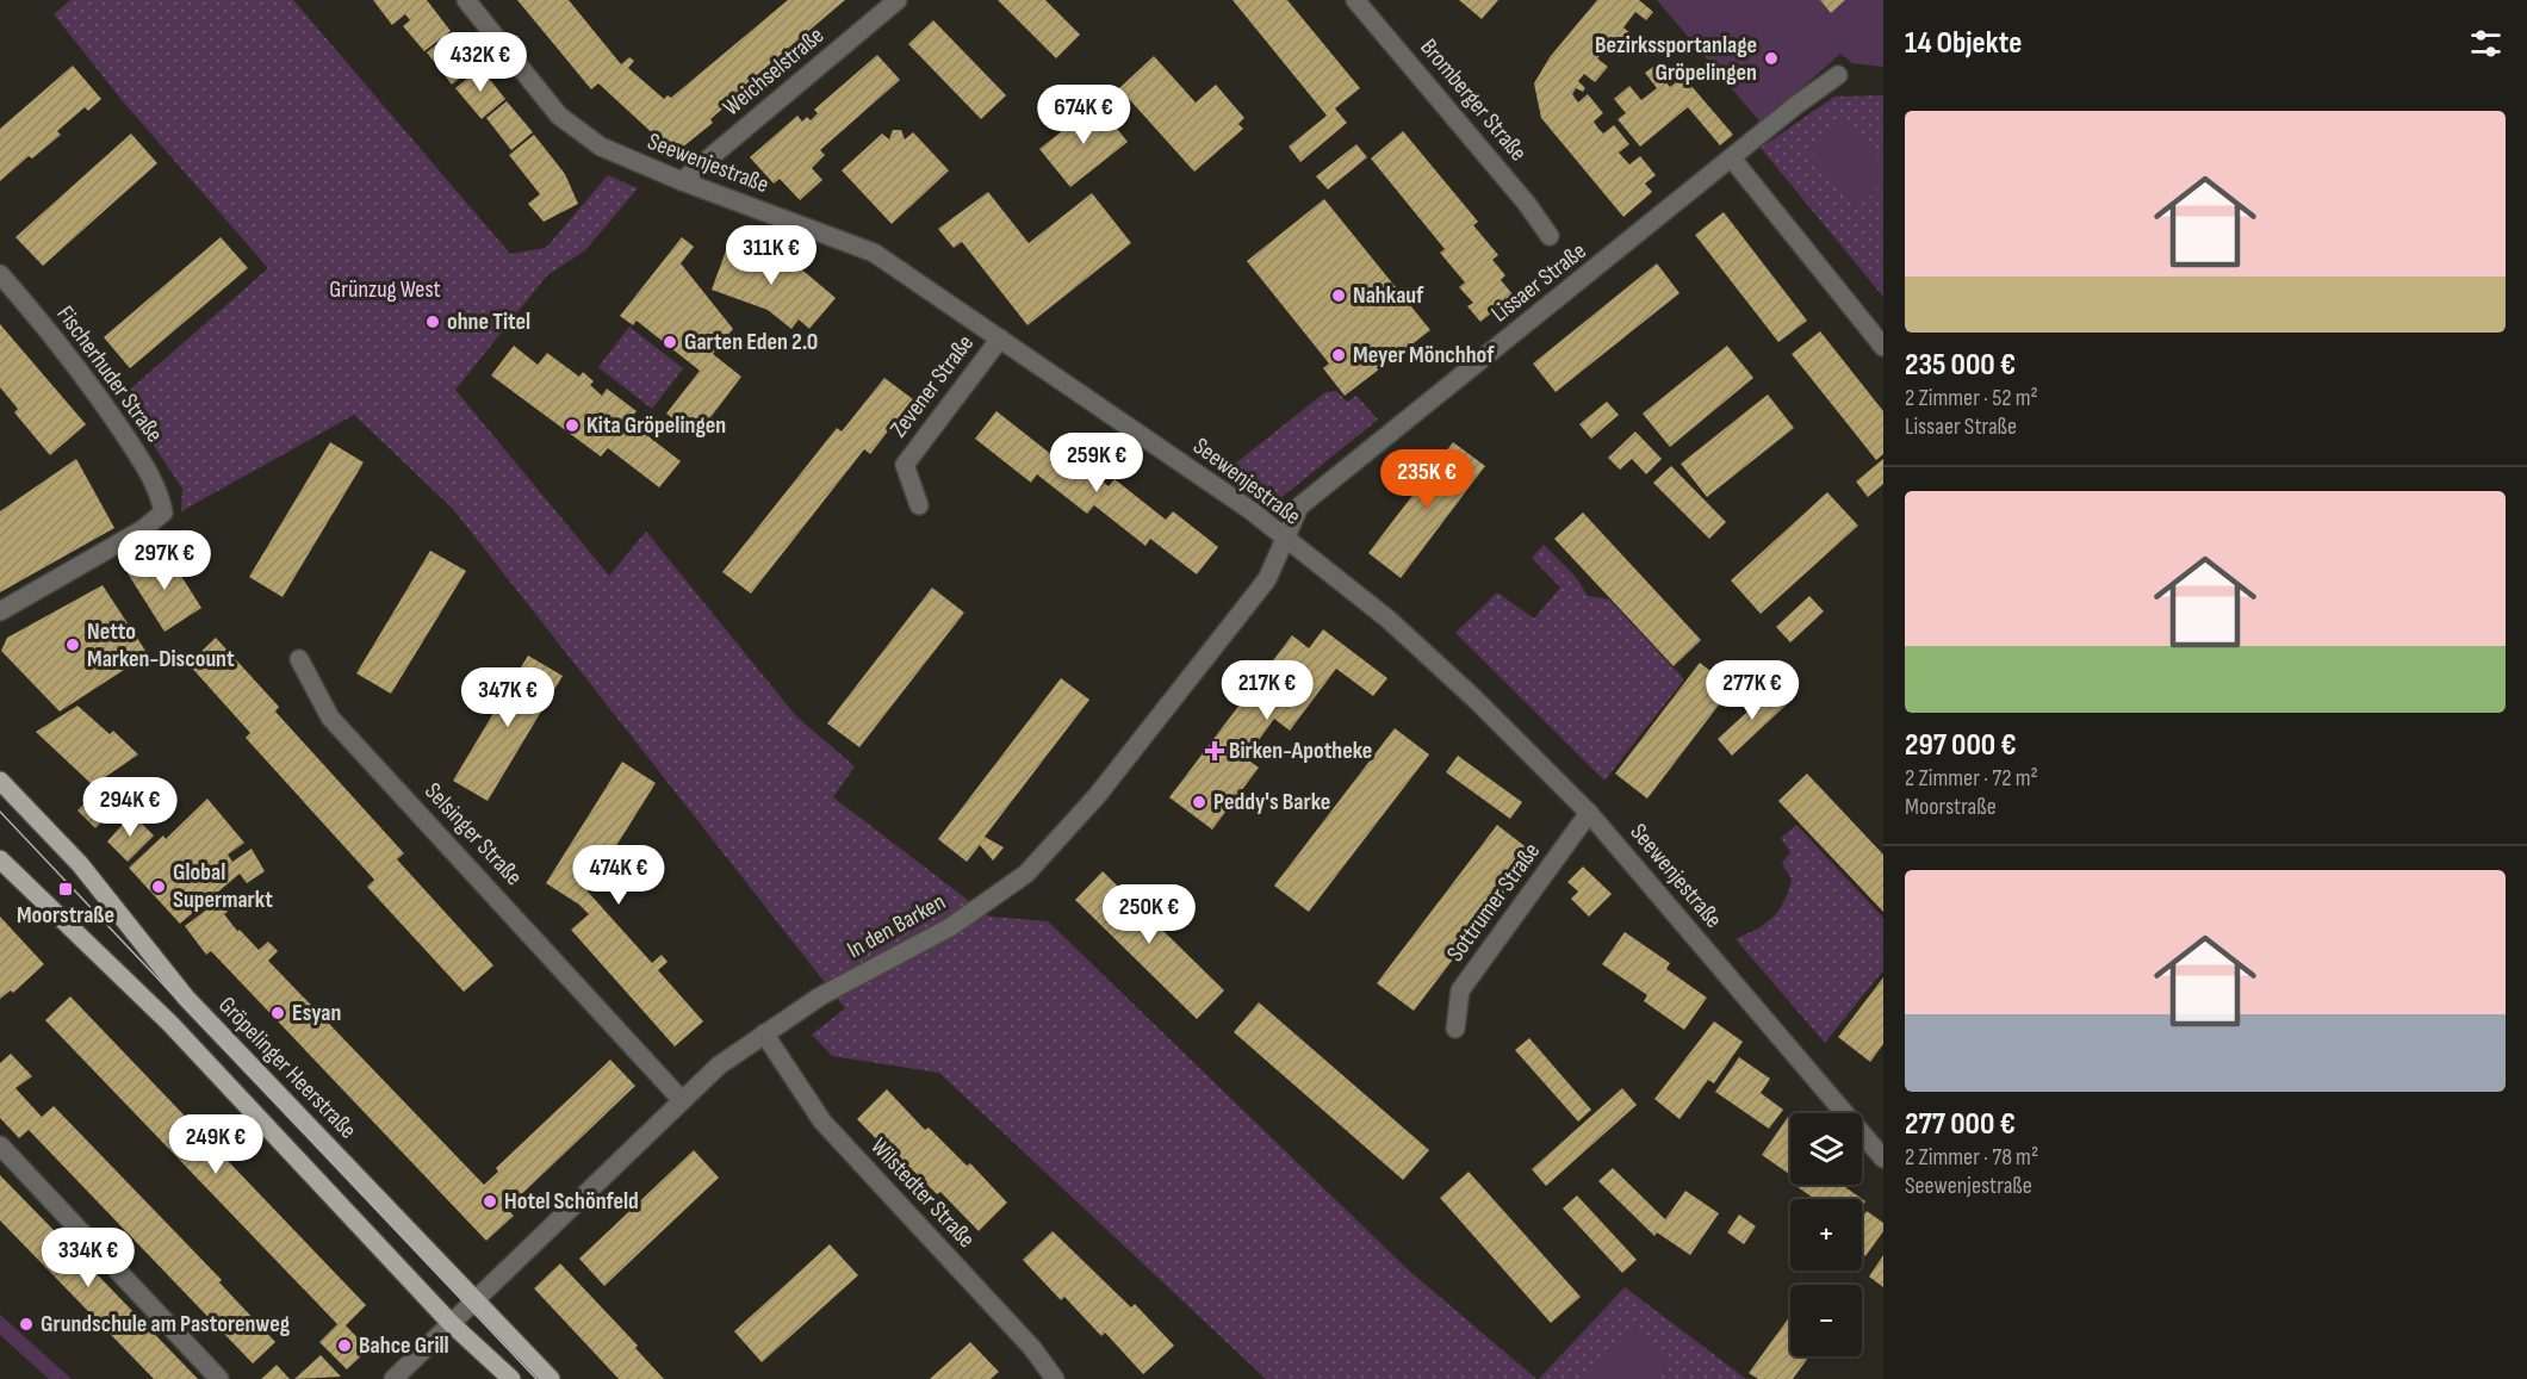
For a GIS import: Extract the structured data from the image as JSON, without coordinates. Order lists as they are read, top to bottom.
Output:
{
  "streets": {
    "main road": ["Gröpelinger Heerstraße"],
    "street": [
      "Weichselstraße",
      "Bromberger Straße",
      "Seewenjestraße",
      "Lissaer Straße",
      "Fischerhuder Straße",
      "Zevener Straße",
      "Selsinger Straße",
      "Sottrumer Straße",
      "In den Barken",
      "Wilstedter Straße"
    ]
  },
  "crossings": [
    ["Weichselstraße", "Seewenjestraße"],
    ["Seewenjestraße", "Lissaer Straße"],
    ["Seewenjestraße", "Zevener Straße"],
    ["Seewenjestraße", "Sottrumer Straße"],
    ["Seewenjestraße", "In den Barken"],
    ["Lissaer Straße", "In den Barken"],
    ["Selsinger Straße", "In den Barken"],
    ["In den Barken", "Gröpelinger Heerstraße"],
    ["In den Barken", "Wilstedter Straße"]
  ],
  "parks": ["Grünzug West"],
  "places": {
    "other": [
      "Bezirkssportanlage Gröpelingen",
      "Nahkauf",
      "ohne Titel",
      "Garten Eden 2.0",
      "Meyer Mönchhof",
      "Kita Gröpelingen",
      "Netto Marken-Discount",
      "Peddy's Barke",
      "Global Supermarkt",
      "Esyan",
      "Hotel Schönfeld",
      "Grundschule am Pastorenweg",
      "Bahce Grill"
    ],
    "health": ["Birken-Apotheke"],
    "transit": ["Moorstraße"]
  },
  "page": {
    "heading": "14 Objekte",
    "price": [
      "432K €",
      "674K €",
      "311K €",
      "259K €",
      "235K €",
      "297K €",
      "217K €",
      "277K €",
      "347K €",
      "294K €",
      "474K €",
      "250K €",
      "249K €",
      "334K €"
    ],
    "list": [
      {
        "name": "235 000 €",
        "note": "2 Zimmer · 52 m² · Lissaer Straße"
      },
      {
        "name": "297 000 €",
        "note": "2 Zimmer · 72 m² · Moorstraße"
      },
      {
        "name": "277 000 €",
        "note": "2 Zimmer · 78 m² · Seewenjestraße"
      }
    ],
    "map_buttons": ["+", "−"]
  }
}
